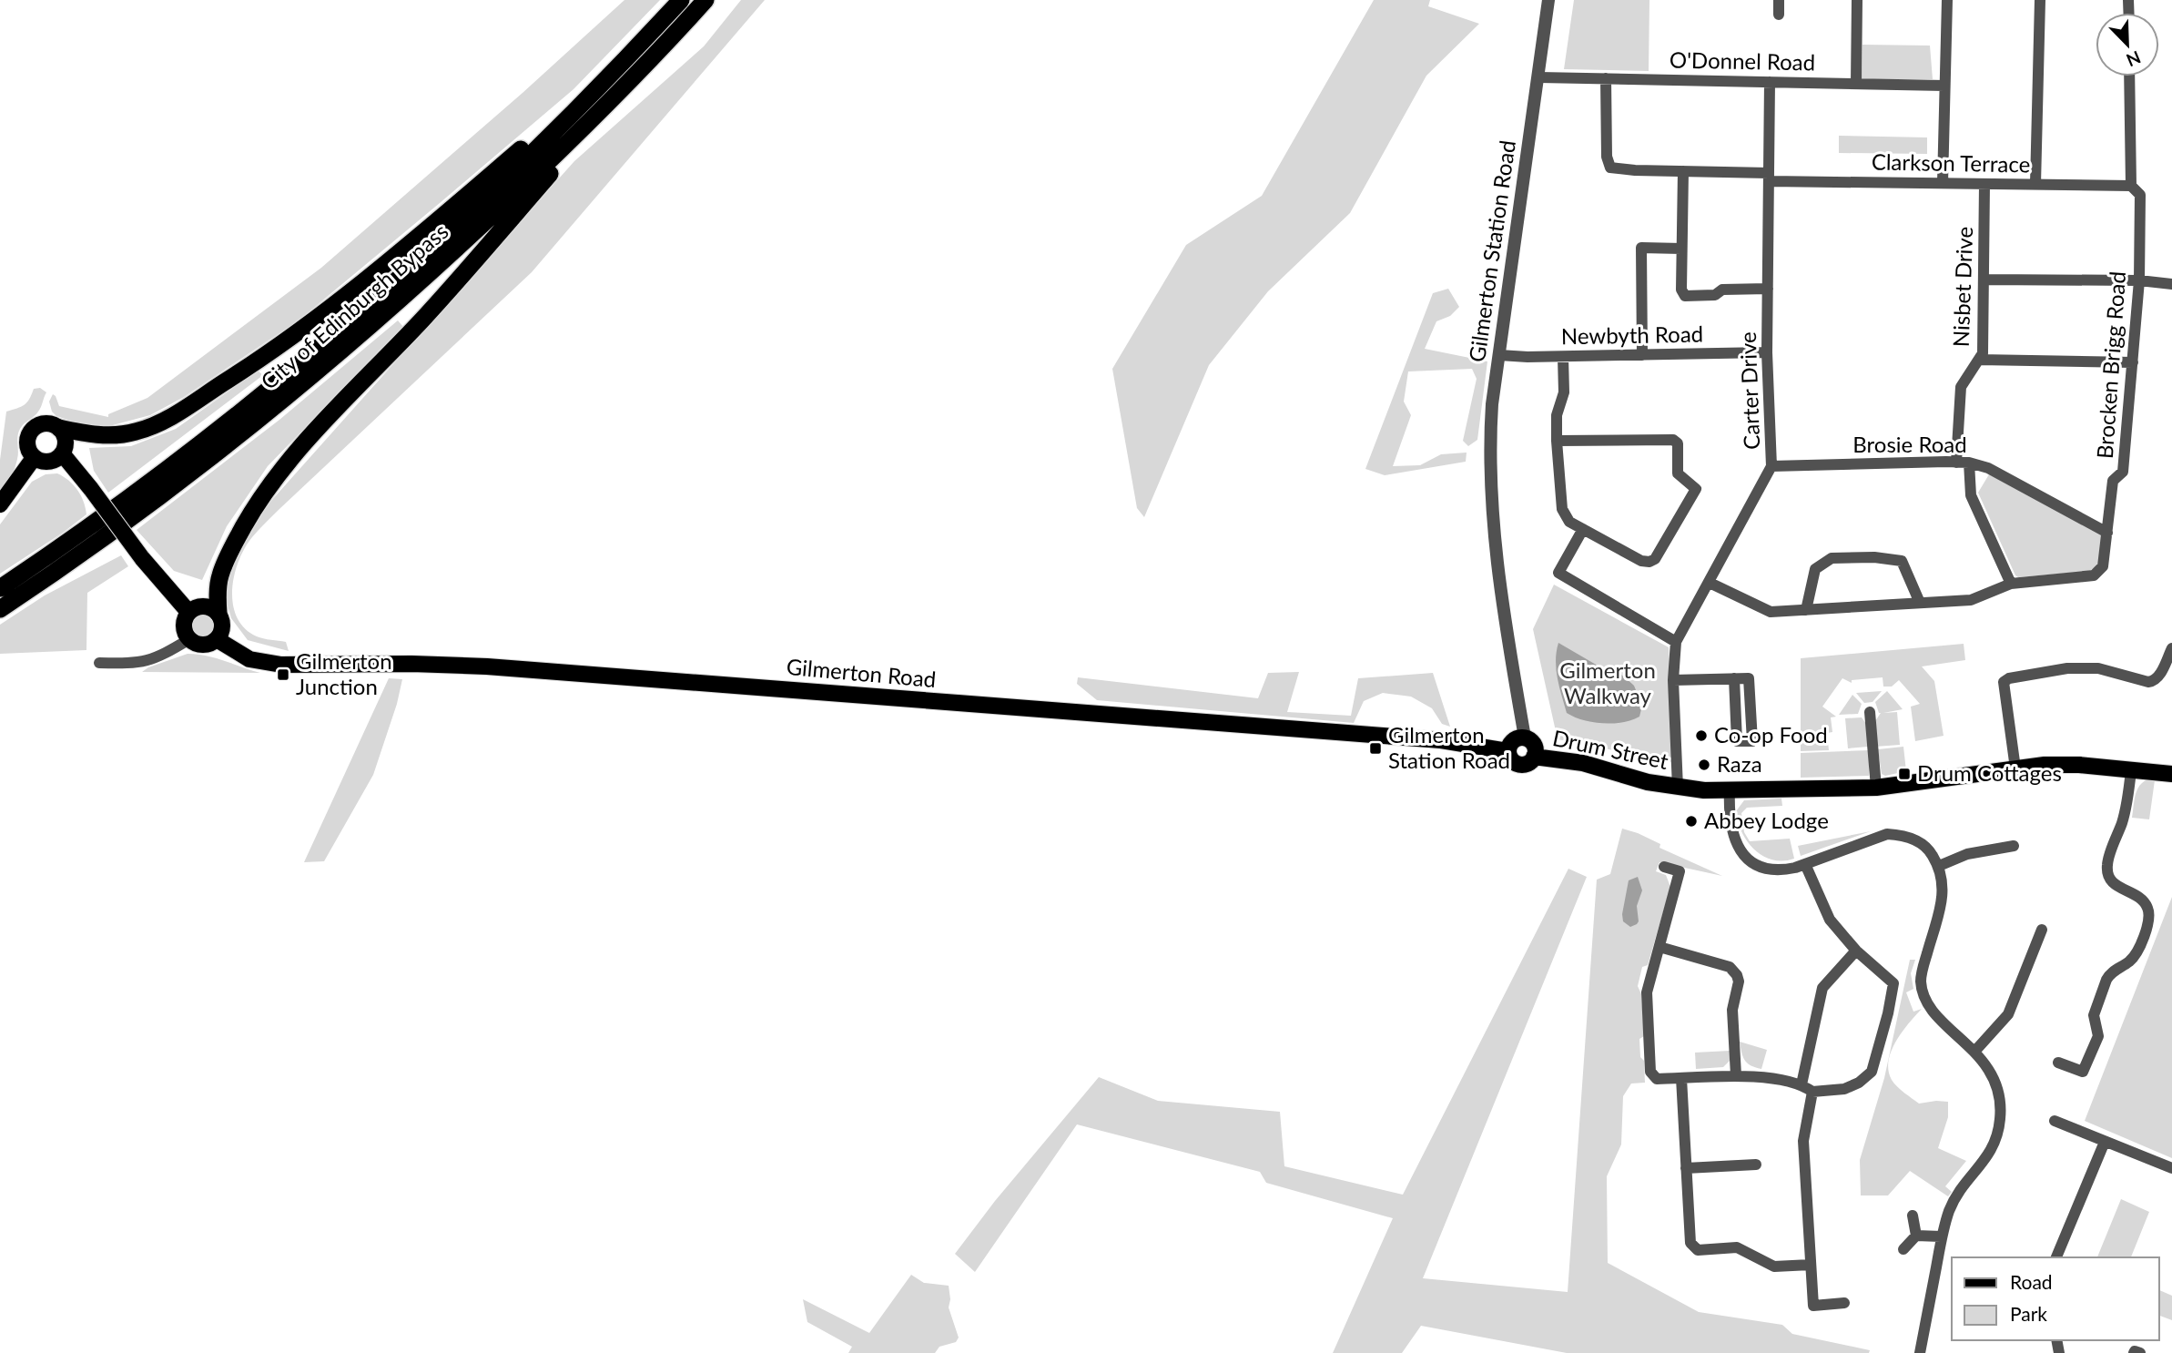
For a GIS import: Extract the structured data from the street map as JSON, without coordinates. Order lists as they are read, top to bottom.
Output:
{
  "streets": {
    "highway": ["City of Edinburgh Bypass"],
    "main road": ["Gilmerton Road", "Drum Street"],
    "street": [
      "O'Donnel Road",
      "Clarkson Terrace",
      "Gilmerton Station Road",
      "Nisbet Drive",
      "Newbyth Road",
      "Brocken Brigg Road",
      "Carter Drive",
      "Brosie Road"
    ]
  },
  "crossings": [
    ["O'Donnel Road", "Clarkson Terrace"],
    ["O'Donnel Road", "Gilmerton Station Road"],
    ["O'Donnel Road", "Carter Drive"],
    ["Clarkson Terrace", "Nisbet Drive"],
    ["Clarkson Terrace", "Brocken Brigg Road"],
    ["Clarkson Terrace", "Carter Drive"],
    ["Gilmerton Station Road", "Newbyth Road"],
    ["Gilmerton Station Road", "Gilmerton Road"],
    ["Gilmerton Station Road", "Drum Street"],
    ["Nisbet Drive", "Brosie Road"],
    ["Newbyth Road", "Carter Drive"],
    ["Brocken Brigg Road", "Carter Drive"],
    ["Brocken Brigg Road", "Brosie Road"],
    ["Carter Drive", "Brosie Road"],
    ["Carter Drive", "Drum Street"],
    ["Gilmerton Road", "Drum Street"]
  ],
  "parks": ["Gilmerton Walkway"],
  "places": {
    "transit": ["Gilmerton Junction", "Gilmerton Station Road", "Drum Cottages"],
    "other": ["Co-op Food", "Raza", "Abbey Lodge"]
  },
  "legend": ["Road", "Park"],
  "north": "bottom right"
}
